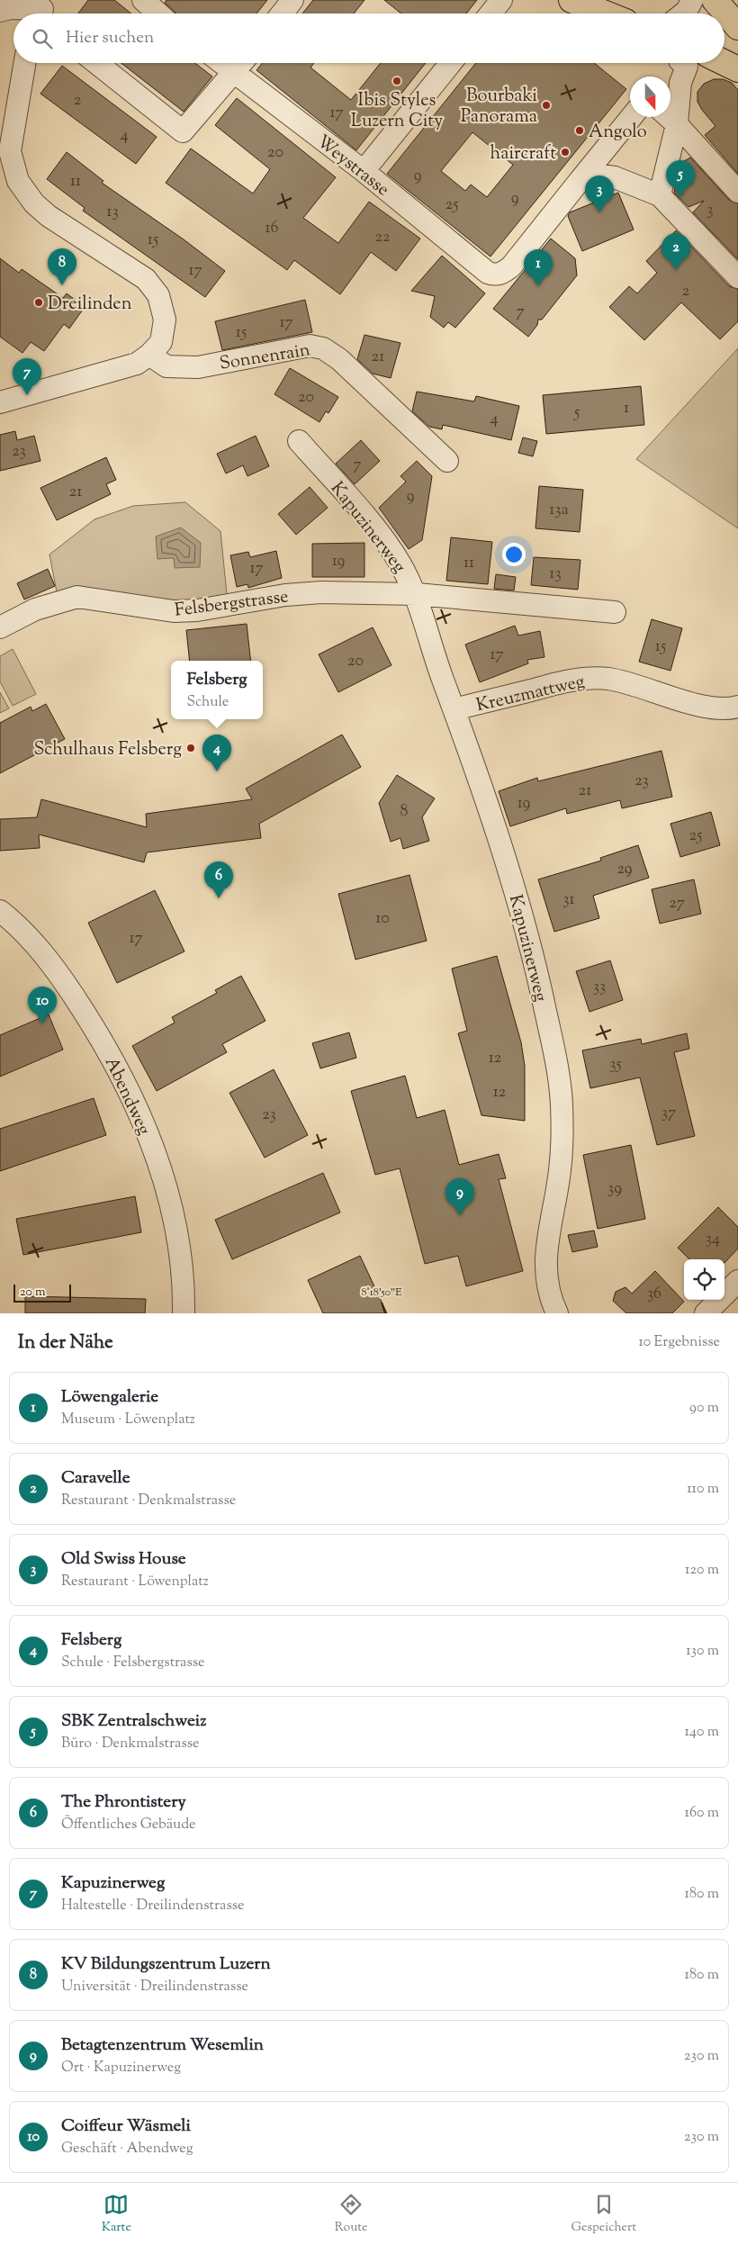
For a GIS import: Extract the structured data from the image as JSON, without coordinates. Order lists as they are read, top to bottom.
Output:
{
  "streets": {
    "street": [
      "Weystrasse",
      "Sonnenrain",
      "Kapuzinerweg",
      "Felsbergstrasse",
      "Kreuzmattweg",
      "Abendweg"
    ]
  },
  "crossings": [
    ["Kapuzinerweg", "Felsbergstrasse"],
    ["Kapuzinerweg", "Kreuzmattweg"]
  ],
  "places": [
    "Ibis Styles Luzern City",
    "Bourbaki Panorama",
    "Angolo",
    "haircraft",
    "Dreilinden",
    "Schulhaus Felsberg"
  ],
  "house_numbers": [
    "2",
    "17",
    "4",
    "20",
    "9",
    "11",
    "9",
    "25",
    "3",
    "13",
    "16",
    "22",
    "15",
    "17",
    "2",
    "7",
    "17",
    "15",
    "21",
    "20",
    "1",
    "5",
    "4",
    "23",
    "7",
    "21",
    "9",
    "13a",
    "19",
    "11",
    "17",
    "13",
    "15",
    "17",
    "20",
    "23",
    "21",
    "19",
    "8",
    "25",
    "29",
    "31",
    "27",
    "10",
    "17",
    "33",
    "12",
    "35",
    "12",
    "37",
    "23",
    "39",
    "34",
    "36"
  ],
  "scale_bar": "20 m",
  "north": "bottom",
  "page": {
    "search": "Hier suchen",
    "pins": [
      "5",
      "3",
      "2",
      "8",
      "1",
      "7",
      "4",
      "6",
      "10",
      "9"
    ],
    "popup": ["Felsberg", "Schule"],
    "scale": "20 m",
    "heading": ["In der Nähe", "10 Ergebnisse"],
    "list": [
      {
        "mark": "1",
        "name": "Löwengalerie",
        "note": "Museum · Löwenplatz",
        "value": "90 m"
      },
      {
        "mark": "2",
        "name": "Caravelle",
        "note": "Restaurant · Denkmalstrasse",
        "value": "110 m"
      },
      {
        "mark": "3",
        "name": "Old Swiss House",
        "note": "Restaurant · Löwenplatz",
        "value": "120 m"
      },
      {
        "mark": "4",
        "name": "Felsberg",
        "note": "Schule · Felsbergstrasse",
        "value": "130 m"
      },
      {
        "mark": "5",
        "name": "SBK Zentralschweiz",
        "note": "Büro · Denkmalstrasse",
        "value": "140 m"
      },
      {
        "mark": "6",
        "name": "The Phrontistery",
        "note": "Öffentliches Gebäude",
        "value": "160 m"
      },
      {
        "mark": "7",
        "name": "Kapuzinerweg",
        "note": "Haltestelle · Dreilindenstrasse",
        "value": "180 m"
      },
      {
        "mark": "8",
        "name": "KV Bildungszentrum Luzern",
        "note": "Universität · Dreilindenstrasse",
        "value": "180 m"
      },
      {
        "mark": "9",
        "name": "Betagtenzentrum Wesemlin",
        "note": "Ort · Kapuzinerweg",
        "value": "230 m"
      },
      {
        "mark": "10",
        "name": "Coiffeur Wäsmeli",
        "note": "Geschäft · Abendweg",
        "value": "230 m"
      }
    ],
    "nav": ["Karte", "Route", "Gespeichert"]
  },
  "coordinates": ["8°18'50\"E"]
}
